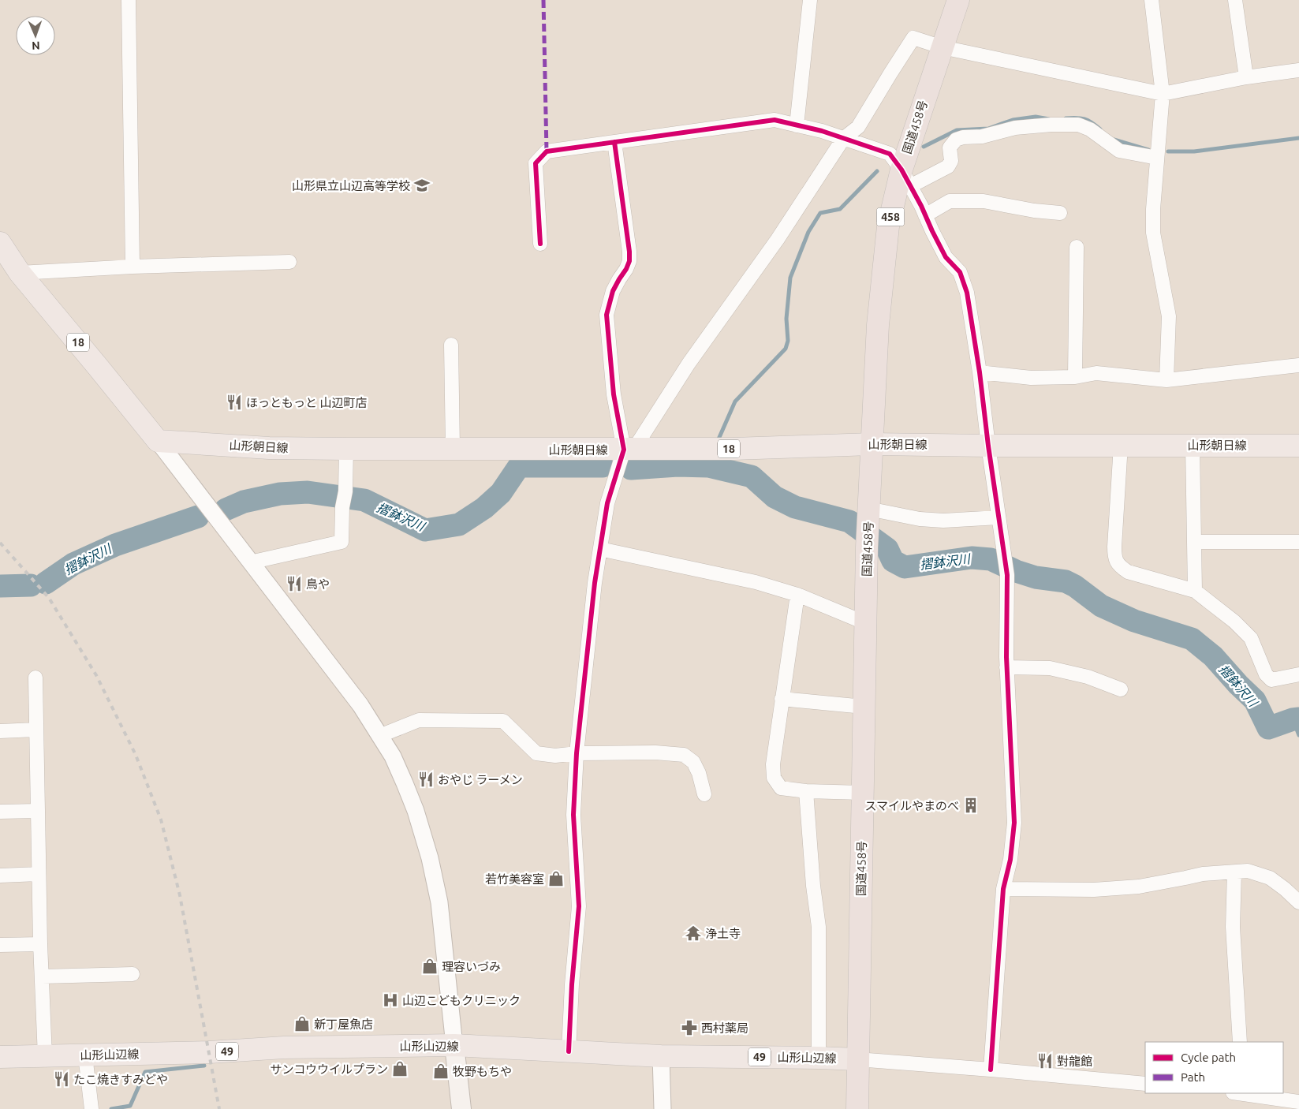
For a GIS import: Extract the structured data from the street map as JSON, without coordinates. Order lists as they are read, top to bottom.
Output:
{
  "streets": {
    "highway": ["国道458号", "458"],
    "main road": [
      "18",
      "山形朝日線",
      "山形山辺線",
      "49"
    ]
  },
  "crossings": [
    ["国道458号", "山形朝日線"],
    ["国道458号", "山形山辺線"],
    ["18", "山形朝日線"]
  ],
  "water": ["摺鉢沢川"],
  "places": {
    "school or university": ["山形県立山辺高等学校"],
    "restaurant": [
      "ほっともっと 山辺町店",
      "鳥や",
      "おやじ ラーメン",
      "對龍館",
      "たこ焼きすみどや"
    ],
    "building": ["スマイルやまのべ"],
    "shop": [
      "若竹美容室",
      "理容いづみ",
      "新丁屋魚店",
      "サンコウウイルプラン",
      "牧野もちや"
    ],
    "temple": ["浄土寺"],
    "hospital": ["山辺こどもクリニック"],
    "pharmacy": ["西村薬局"]
  },
  "legend": ["Cycle path", "Path"],
  "north": "bottom"
}
